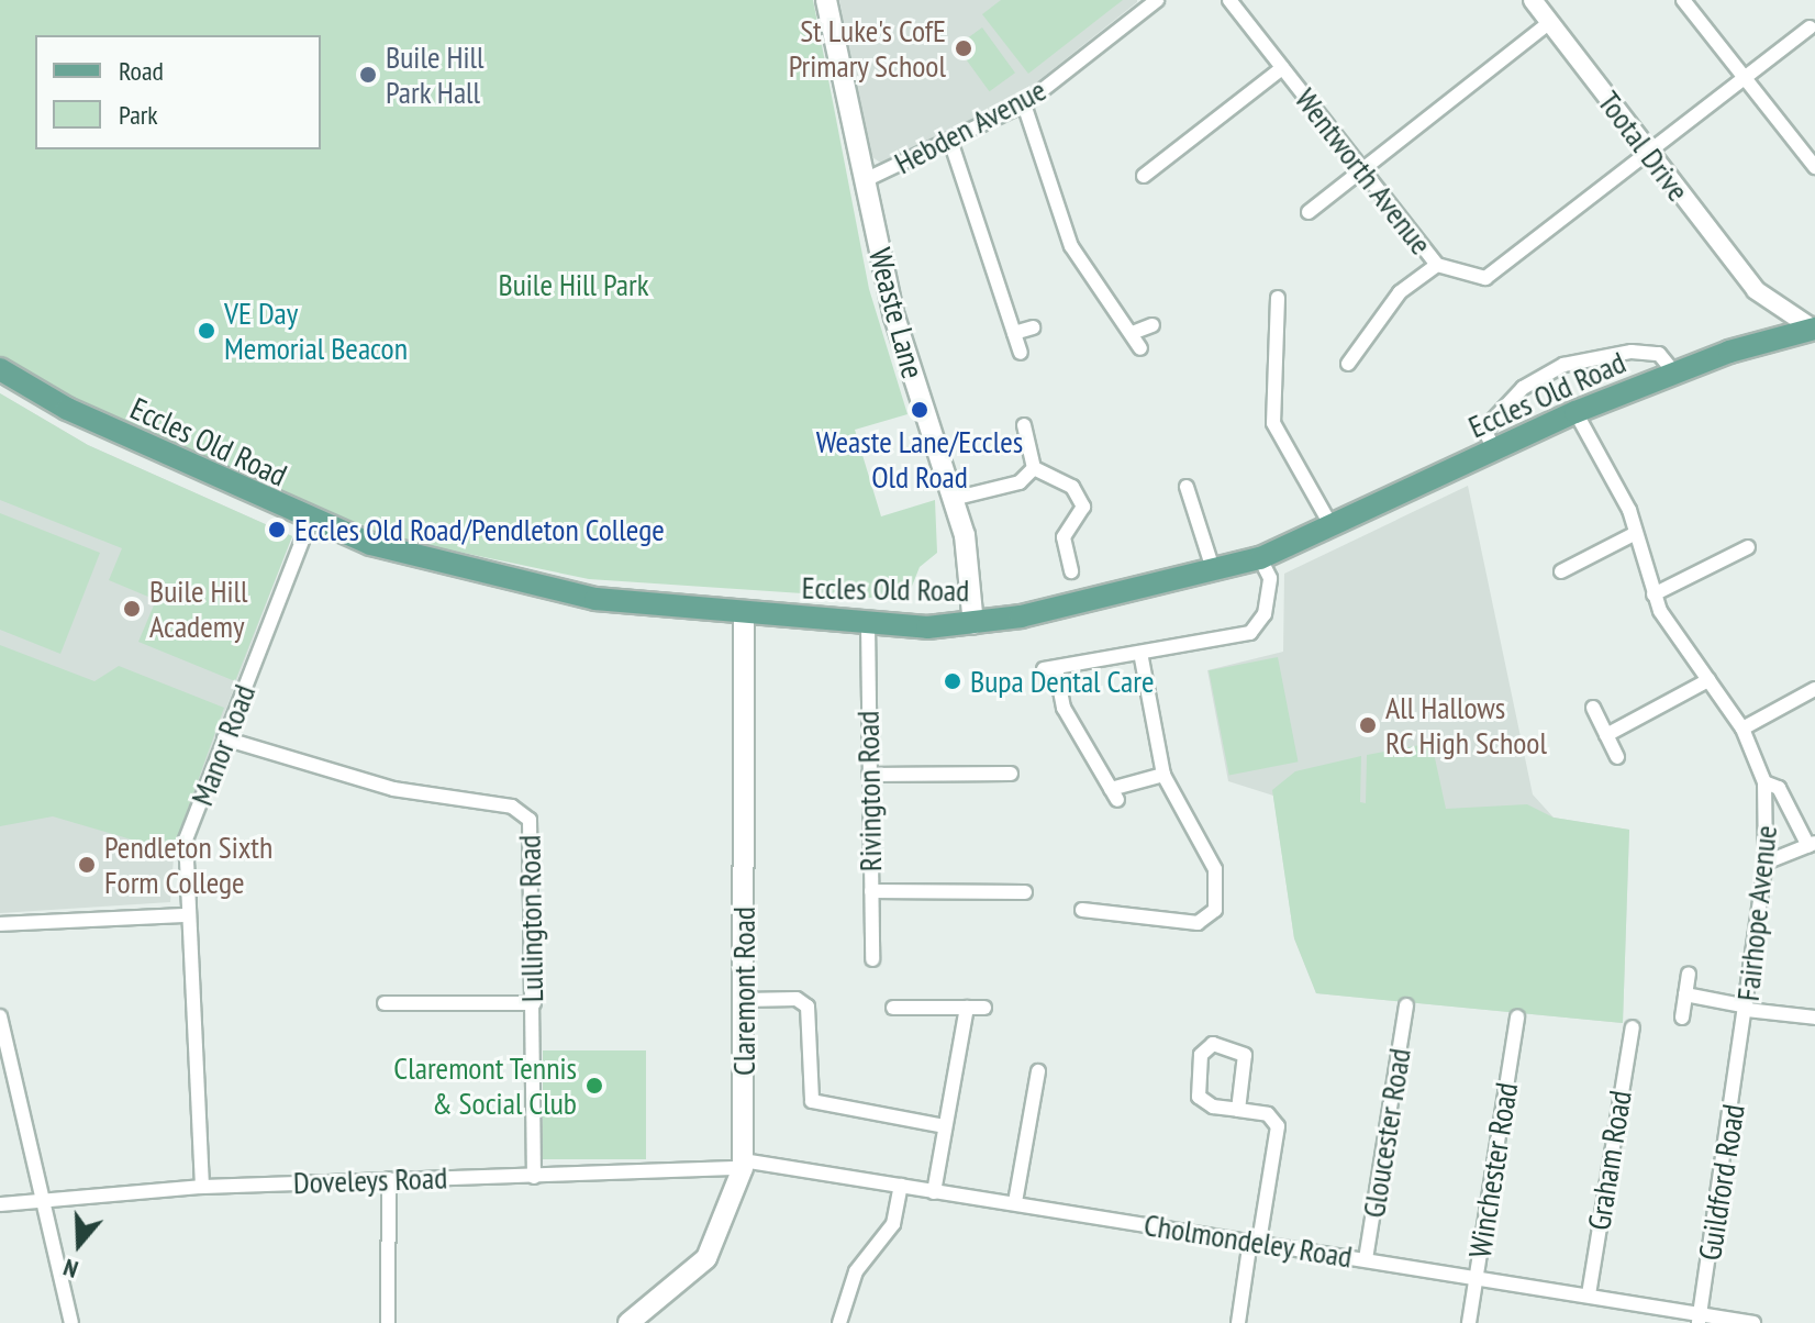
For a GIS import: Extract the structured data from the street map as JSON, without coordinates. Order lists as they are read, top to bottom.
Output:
{
  "streets": {
    "main road": ["Weaste Lane", "Eccles Old Road", "Claremont Road"],
    "street": [
      "Hebden Avenue",
      "Tootal Drive",
      "Wentworth Avenue",
      "Manor Road",
      "Rivington Road",
      "Fairhope Avenue",
      "Lullington Road",
      "Gloucester Road",
      "Graham Road",
      "Winchester Road",
      "Doveleys Road",
      "Guildford Road",
      "Cholmondeley Road"
    ]
  },
  "crossings": [
    ["Hebden Avenue", "Weaste Lane"],
    ["Tootal Drive", "Wentworth Avenue"],
    ["Tootal Drive", "Eccles Old Road"],
    ["Weaste Lane", "Eccles Old Road"],
    ["Eccles Old Road", "Manor Road"],
    ["Eccles Old Road", "Rivington Road"],
    ["Eccles Old Road", "Fairhope Avenue"],
    ["Eccles Old Road", "Claremont Road"],
    ["Manor Road", "Lullington Road"],
    ["Manor Road", "Doveleys Road"],
    ["Fairhope Avenue", "Guildford Road"],
    ["Lullington Road", "Doveleys Road"],
    ["Claremont Road", "Doveleys Road"],
    ["Claremont Road", "Cholmondeley Road"],
    ["Gloucester Road", "Cholmondeley Road"],
    ["Graham Road", "Cholmondeley Road"],
    ["Winchester Road", "Cholmondeley Road"],
    ["Doveleys Road", "Cholmondeley Road"],
    ["Guildford Road", "Cholmondeley Road"]
  ],
  "parks": ["Buile Hill Park"],
  "places": [
    "St Luke's CofE Primary School",
    "Buile Hill Park Hall",
    "VE Day Memorial Beacon",
    "Weaste Lane/Eccles Old Road",
    "Eccles Old Road/Pendleton College",
    "Buile Hill Academy",
    "Bupa Dental Care",
    "All Hallows RC High School",
    "Pendleton Sixth Form College",
    "Claremont Tennis & Social Club"
  ],
  "legend": ["Road", "Park"],
  "north": "bottom"
}
